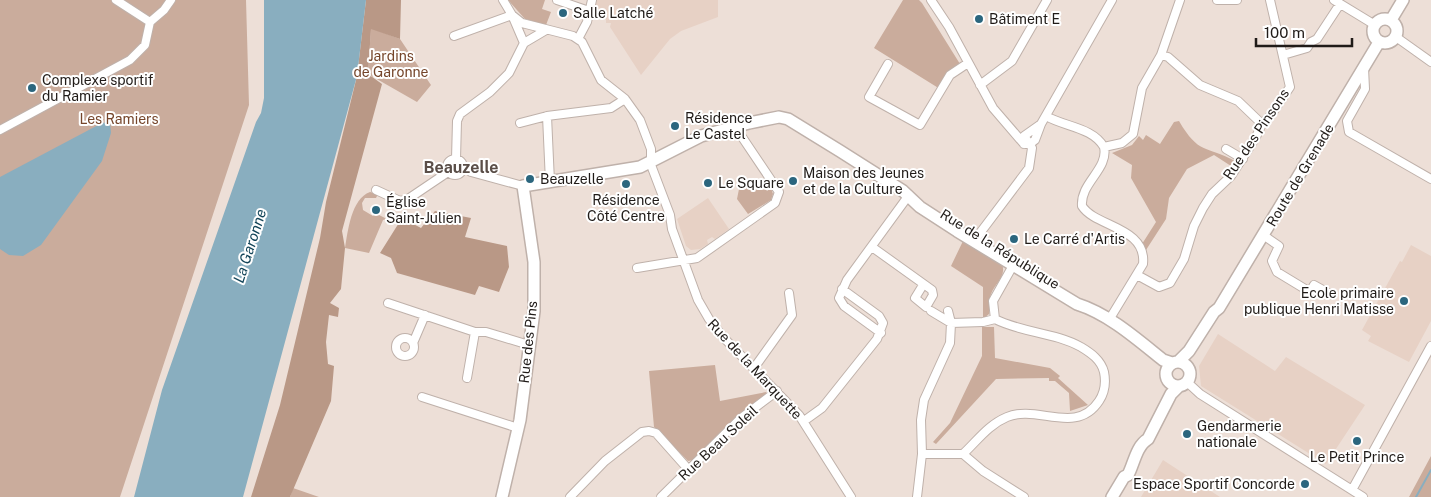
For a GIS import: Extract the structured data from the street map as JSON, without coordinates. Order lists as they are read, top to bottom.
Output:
{
  "streets": {
    "street": [
      "Rue des Pinsons",
      "Route de Grenade",
      "Rue de la République",
      "Rue des Pins",
      "Rue de la Marquette",
      "Rue Beau Soleil"
    ]
  },
  "crossings": [
    ["Route de Grenade", "Rue de la République"],
    ["Rue de la République", "Rue des Pins"],
    ["Rue de la République", "Rue de la Marquette"],
    ["Rue de la Marquette", "Rue Beau Soleil"]
  ],
  "districts": ["Beauzelle"],
  "water": ["La Garonne"],
  "parks": ["Jardins de Garonne", "Les Ramiers"],
  "places": [
    "Salle Latché",
    "Bâtiment E",
    "Complexe sportif du Ramier",
    "Résidence Le Castel",
    "Beauzelle",
    "Maison des Jeunes et de la Culture",
    "Le Square",
    "Résidence Côté Centre",
    "Église Saint-Julien",
    "Le Carré d'Artis",
    "Ecole primaire publique Henri Matisse",
    "Gendarmerie nationale",
    "Le Petit Prince",
    "Espace Sportif Concorde"
  ],
  "scale_bar": "100 m"
}
